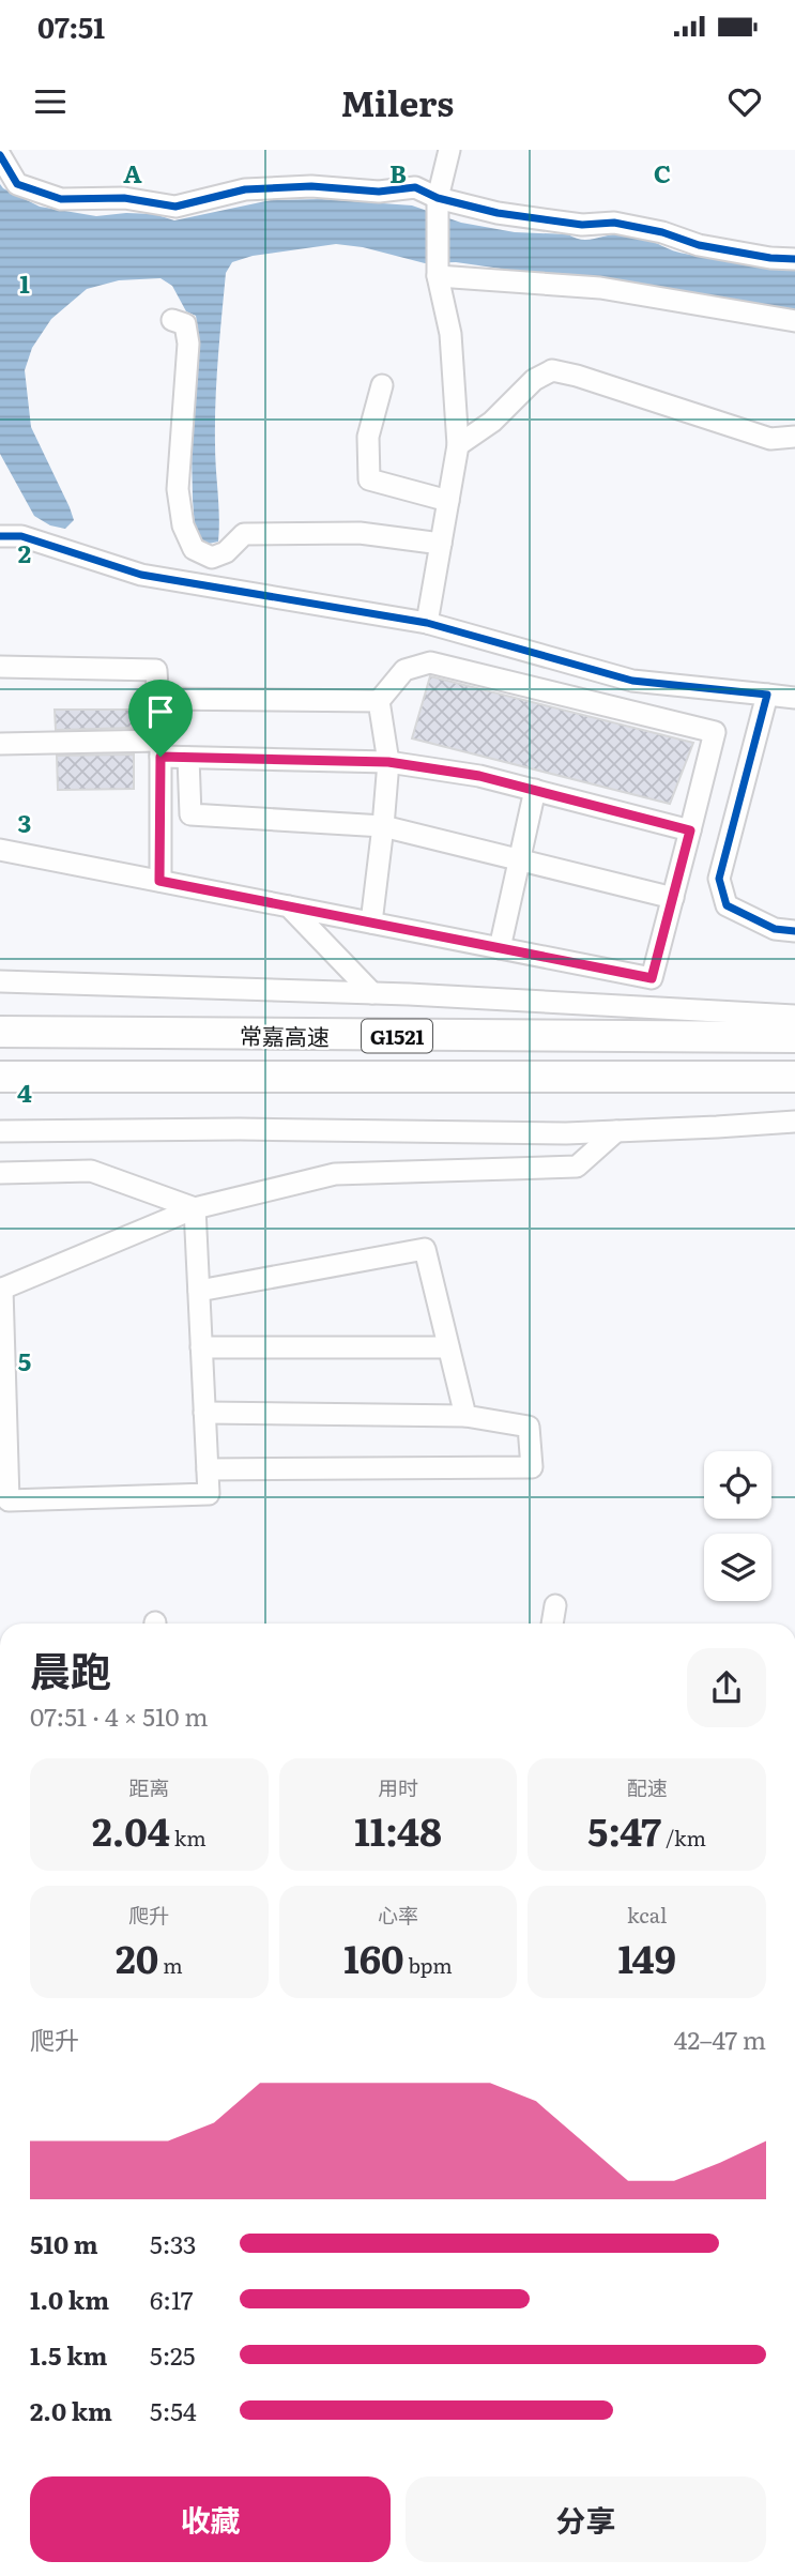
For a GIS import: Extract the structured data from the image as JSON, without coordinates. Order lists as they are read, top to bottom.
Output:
{
  "streets": {
    "highway": ["常嘉高速", "G1521"]
  },
  "page": {
    "status": "07:51",
    "header": "Milers",
    "heading": ["晨跑", "07:51 · 4 × 510 m"],
    "stats": [
      ["距离", "2.04 km"],
      ["用时", "11:48"],
      ["配速", "5:47 /km"],
      ["爬升", "20 m"],
      ["心率", "160 bpm"],
      ["kcal", "149"]
    ],
    "chart": ["爬升", "42–47 m"],
    "list": [
      {
        "name": "510 m",
        "note": "5:33"
      },
      {
        "name": "1.0 km",
        "note": "6:17"
      },
      {
        "name": "1.5 km",
        "note": "5:25"
      },
      {
        "name": "2.0 km",
        "note": "5:54"
      }
    ],
    "buttons": ["收藏", "分享"]
  },
  "grid": {
    "columns": ["A", "B", "C"],
    "rows": [
      "1",
      "2",
      "3",
      "4",
      "5"
    ]
  }
}
